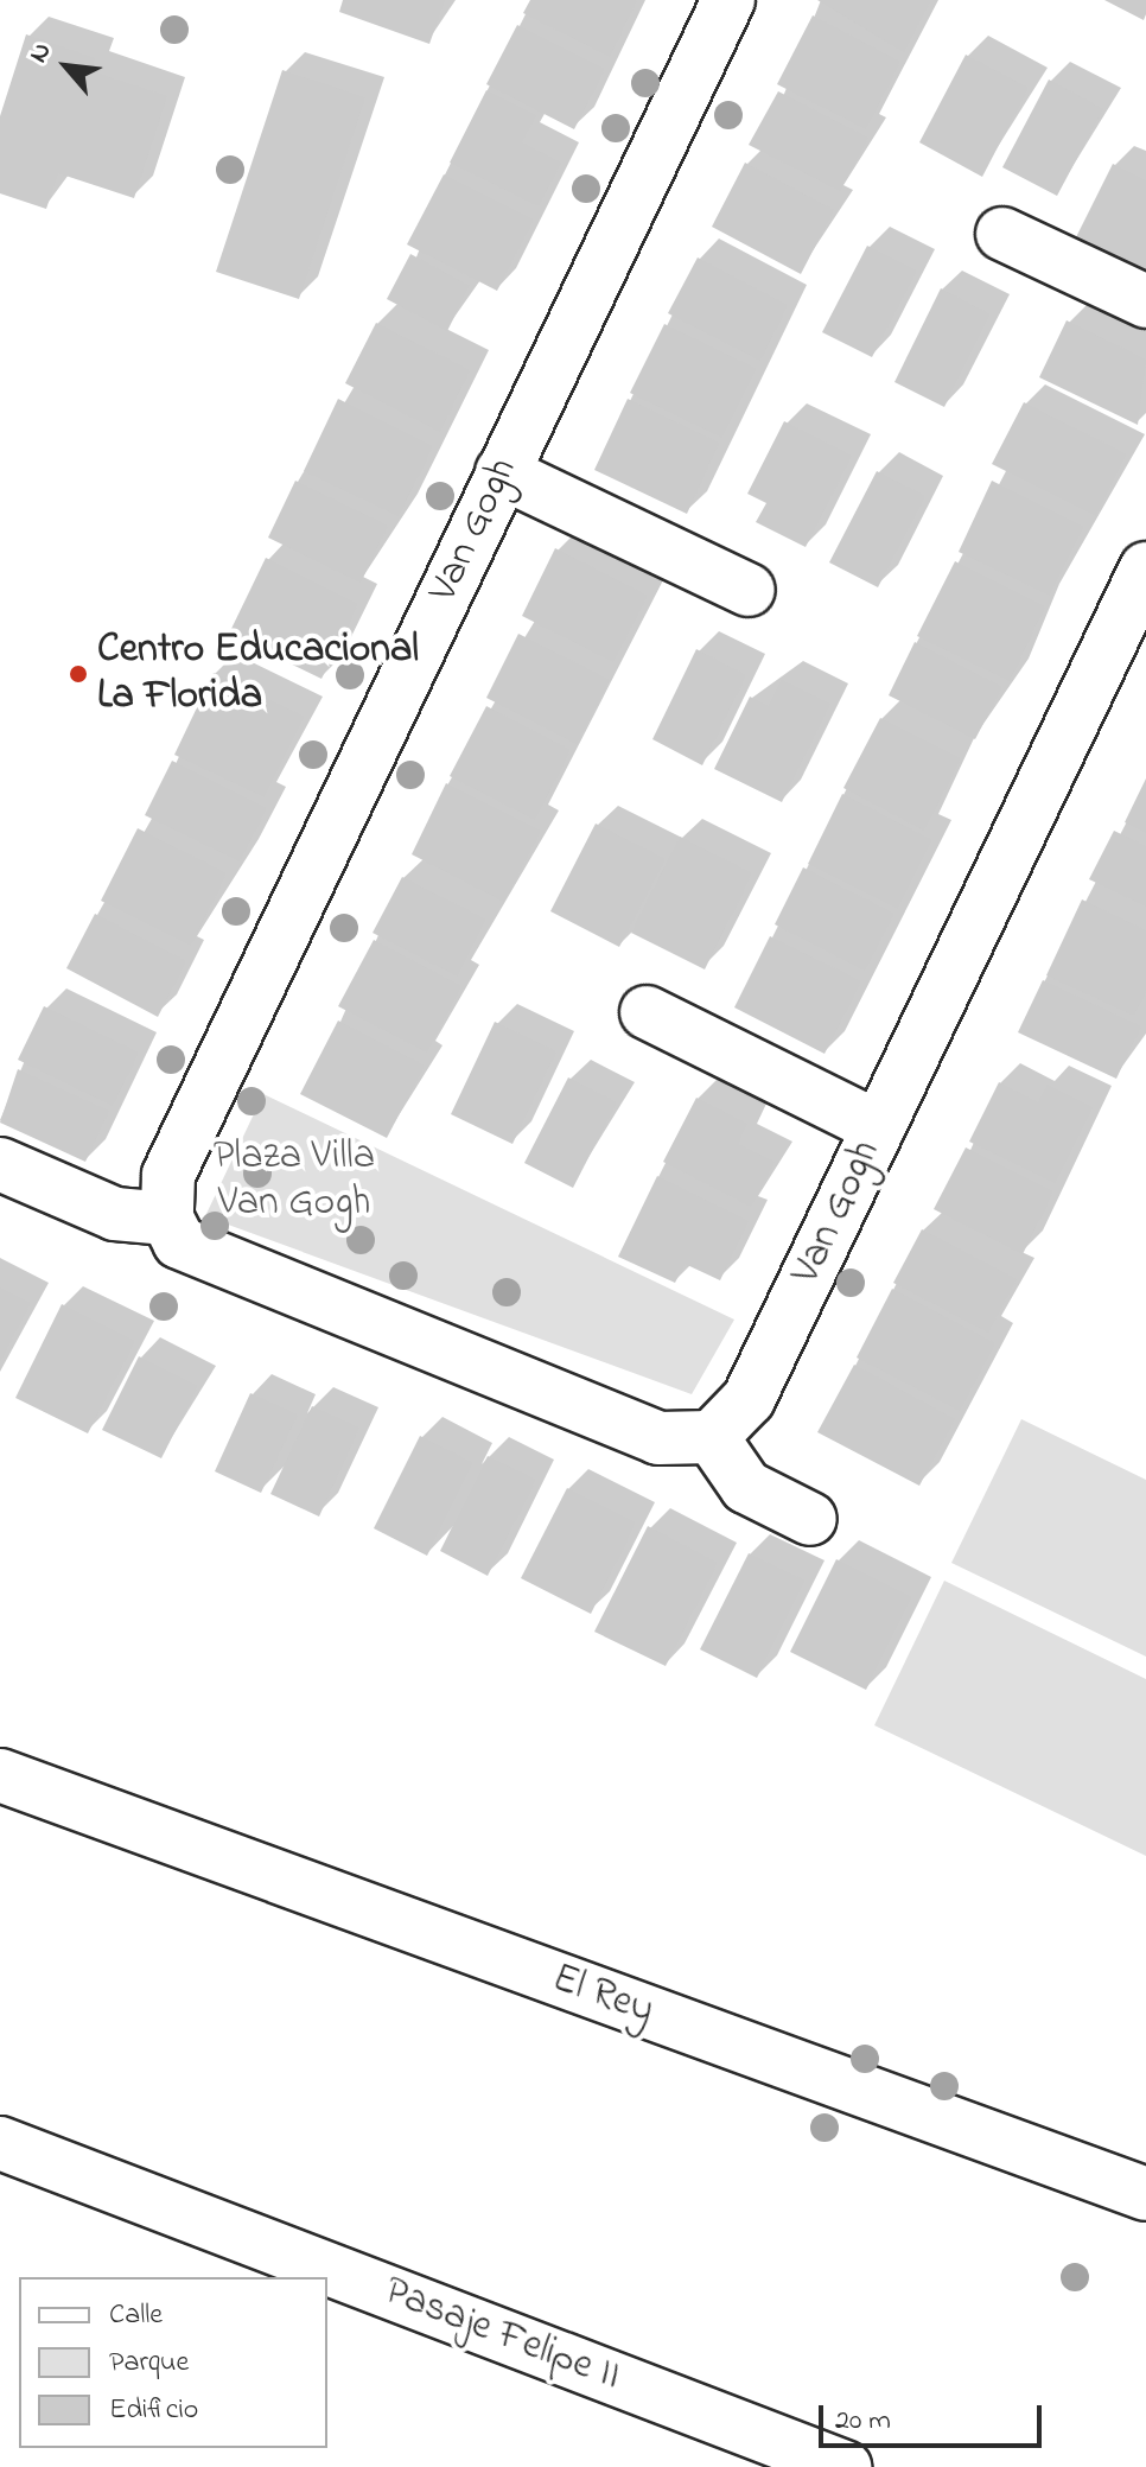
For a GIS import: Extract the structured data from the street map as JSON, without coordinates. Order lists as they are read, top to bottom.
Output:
{
  "streets": {
    "street": ["Van Gogh", "El Rey", "Pasaje Felipe II"]
  },
  "parks": ["Plaza Villa Van Gogh"],
  "places": ["Centro Educacional La Florida"],
  "legend": ["Calle", "Parque", "Edificio"],
  "scale_bar": "20 m",
  "north": "top left"
}
